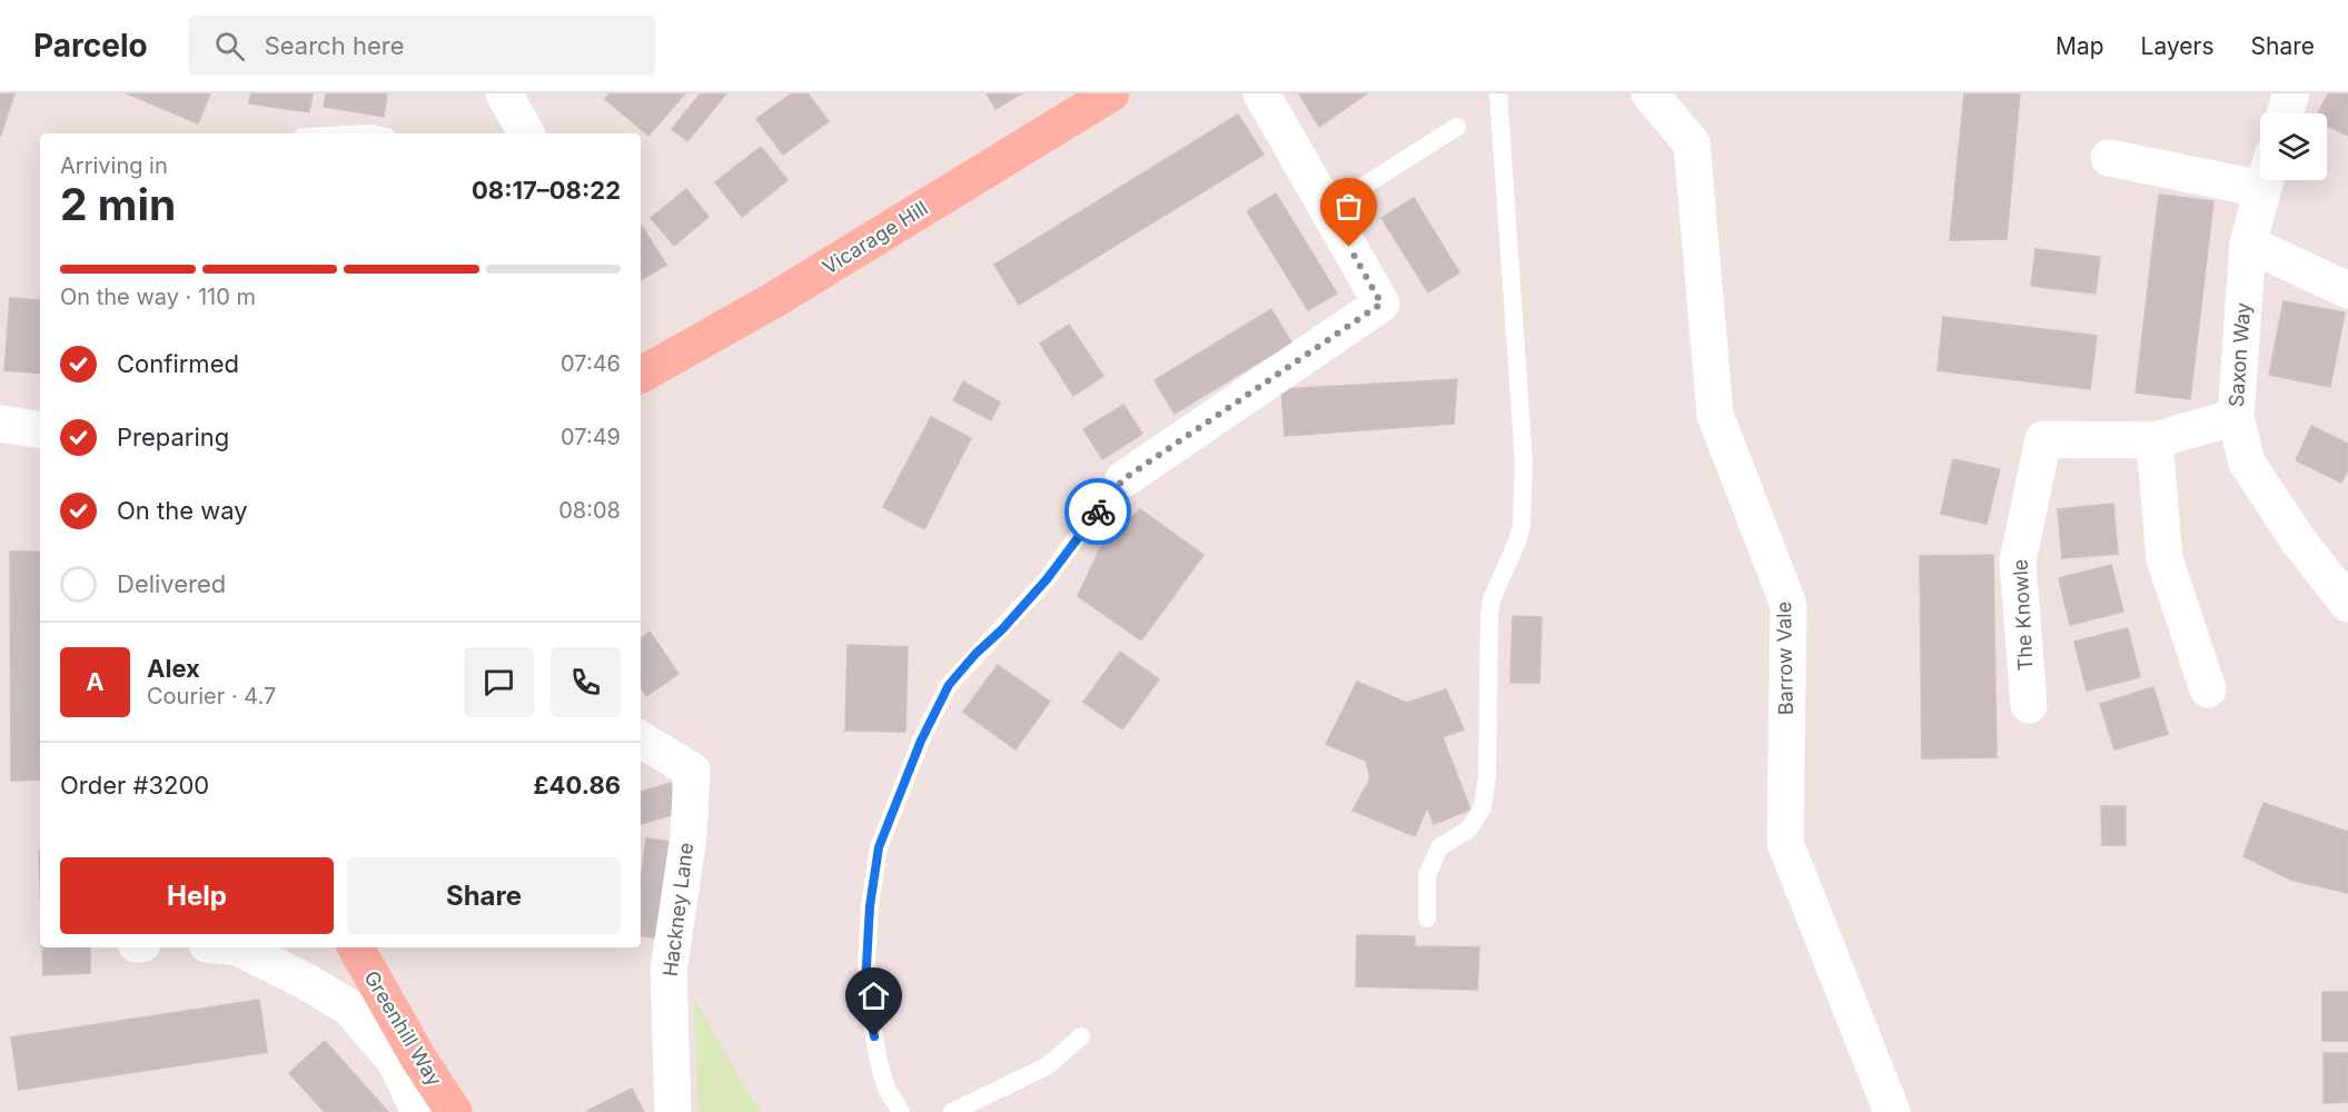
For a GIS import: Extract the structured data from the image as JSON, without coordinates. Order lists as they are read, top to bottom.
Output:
{
  "streets": {
    "main road": ["Vicarage Hill", "Greenhill Way"],
    "street": [
      "Saxon Way",
      "The Knowle",
      "Barrow Vale",
      "Hackney Lane"
    ]
  },
  "crossings": [
    ["Saxon Way", "The Knowle"]
  ],
  "page": {
    "header": "Parcelo",
    "search": "Search here",
    "nav": ["Map", "Layers", "Share"],
    "heading": ["2 min", "Arriving in", "08:17–08:22"],
    "panel": [
      "Alex",
      "Courier · 4.7",
      "Order #3200",
      "£40.86"
    ],
    "bar": "On the way · 110 m",
    "list": [
      ["Confirmed", "07:46"],
      ["Preparing", "07:49"],
      ["On the way", "08:08"],
      "Delivered"
    ],
    "round": "A",
    "buttons": ["Help", "Share"]
  }
}
